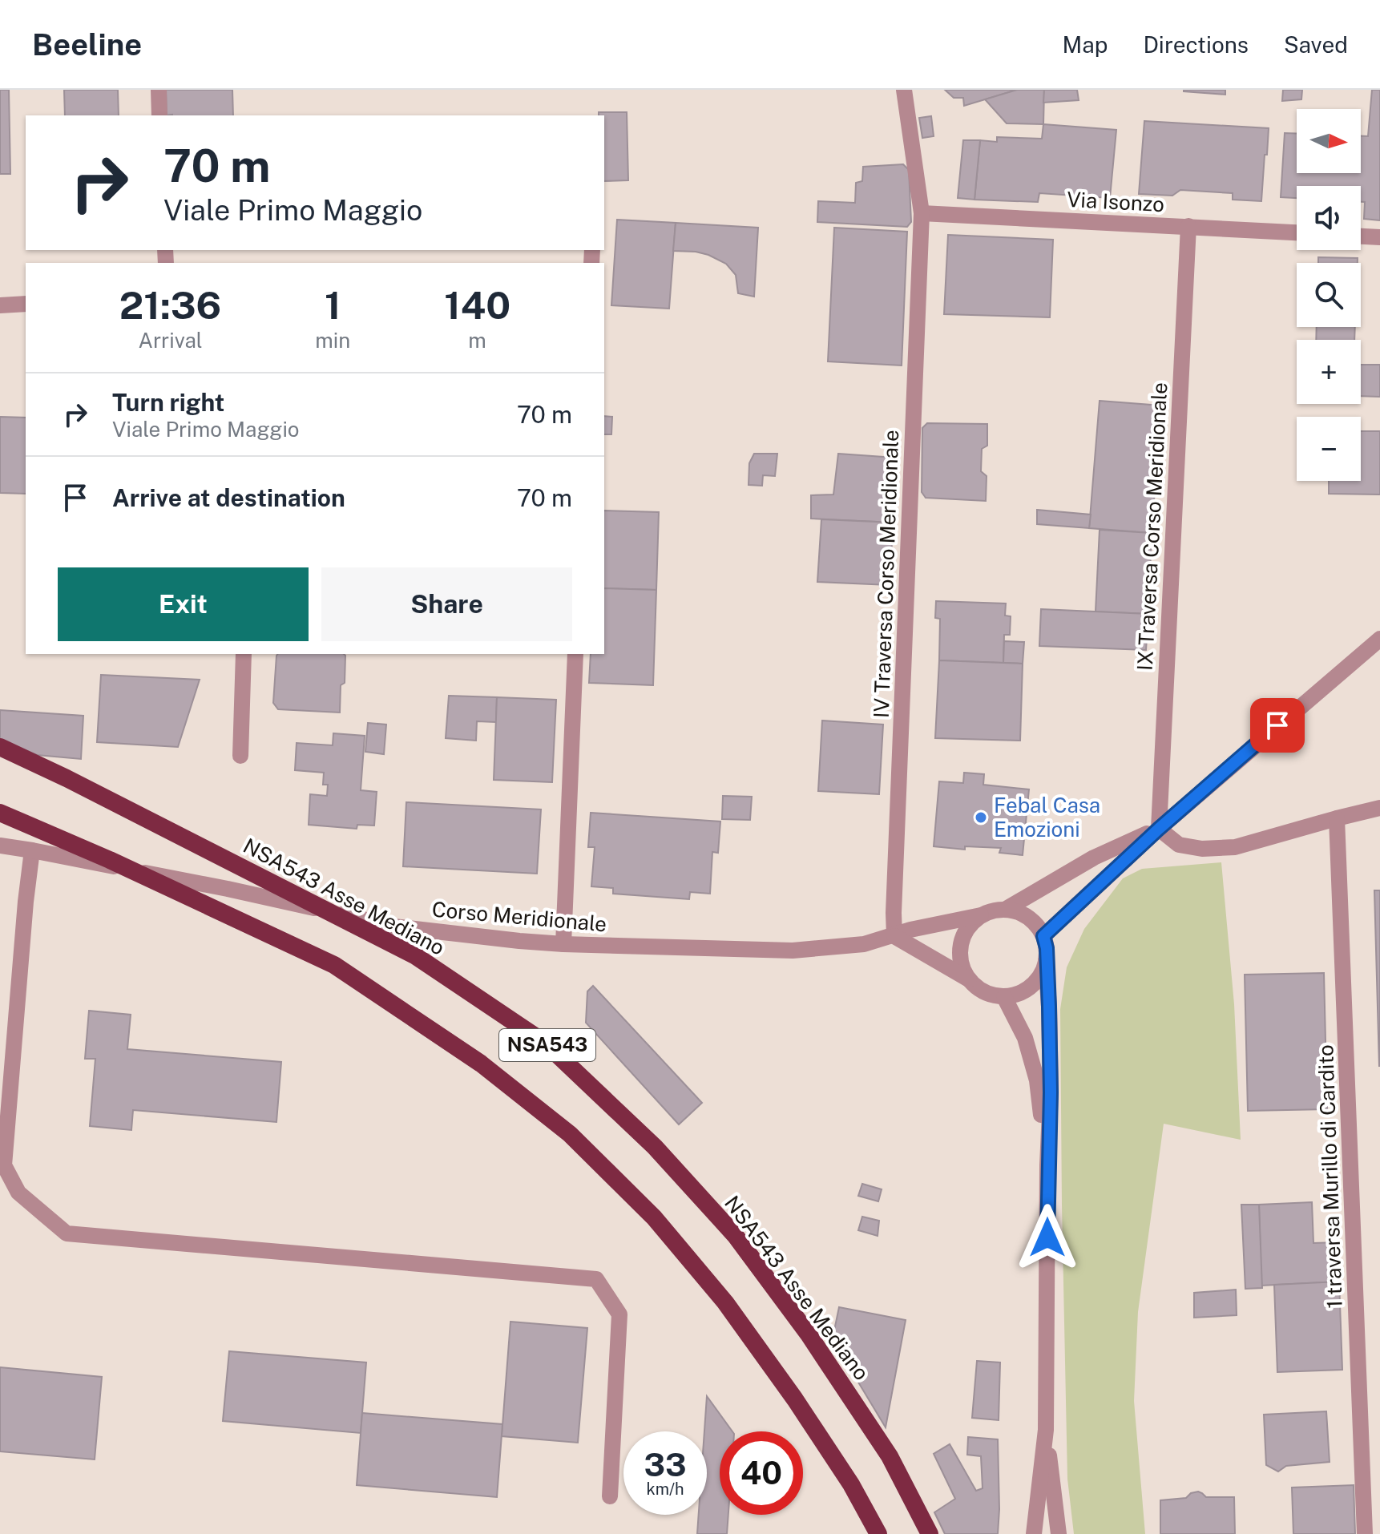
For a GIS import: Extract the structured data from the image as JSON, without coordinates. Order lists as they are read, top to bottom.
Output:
{
  "streets": {
    "highway": ["NSA543 Asse Mediano", "NSA543"],
    "street": [
      "Via Isonzo",
      "IX Traversa Corso Meridionale",
      "IV Traversa Corso Meridionale",
      "Corso Meridionale",
      "1 traversa Murillo di Cardito"
    ]
  },
  "crossings": [
    ["Via Isonzo", "IX Traversa Corso Meridionale"],
    ["Via Isonzo", "IV Traversa Corso Meridionale"],
    ["IV Traversa Corso Meridionale", "Corso Meridionale"]
  ],
  "places": ["Febal Casa Emozioni"],
  "north": "right",
  "page": {
    "header": "Beeline",
    "nav": ["Map", "Directions", "Saved"],
    "map_buttons": ["+", "−"],
    "turn": ["70 m", "Viale Primo Maggio"],
    "eta": [
      "21:36",
      "Arrival",
      "1",
      "min",
      "140",
      "m"
    ],
    "list": [
      {
        "name": "Turn right",
        "note": "Viale Primo Maggio",
        "value": "70 m"
      },
      {
        "name": "Arrive at destination",
        "value": "70 m"
      }
    ],
    "buttons": ["Exit", "Share"],
    "speed": "33 km/h",
    "limit": "40"
  }
}
